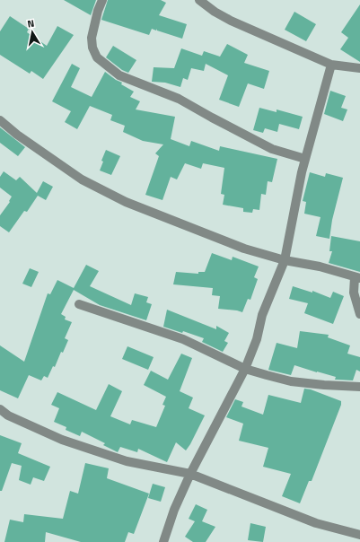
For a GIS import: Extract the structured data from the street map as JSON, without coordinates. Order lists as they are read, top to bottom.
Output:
{
  "north": "top"
}
